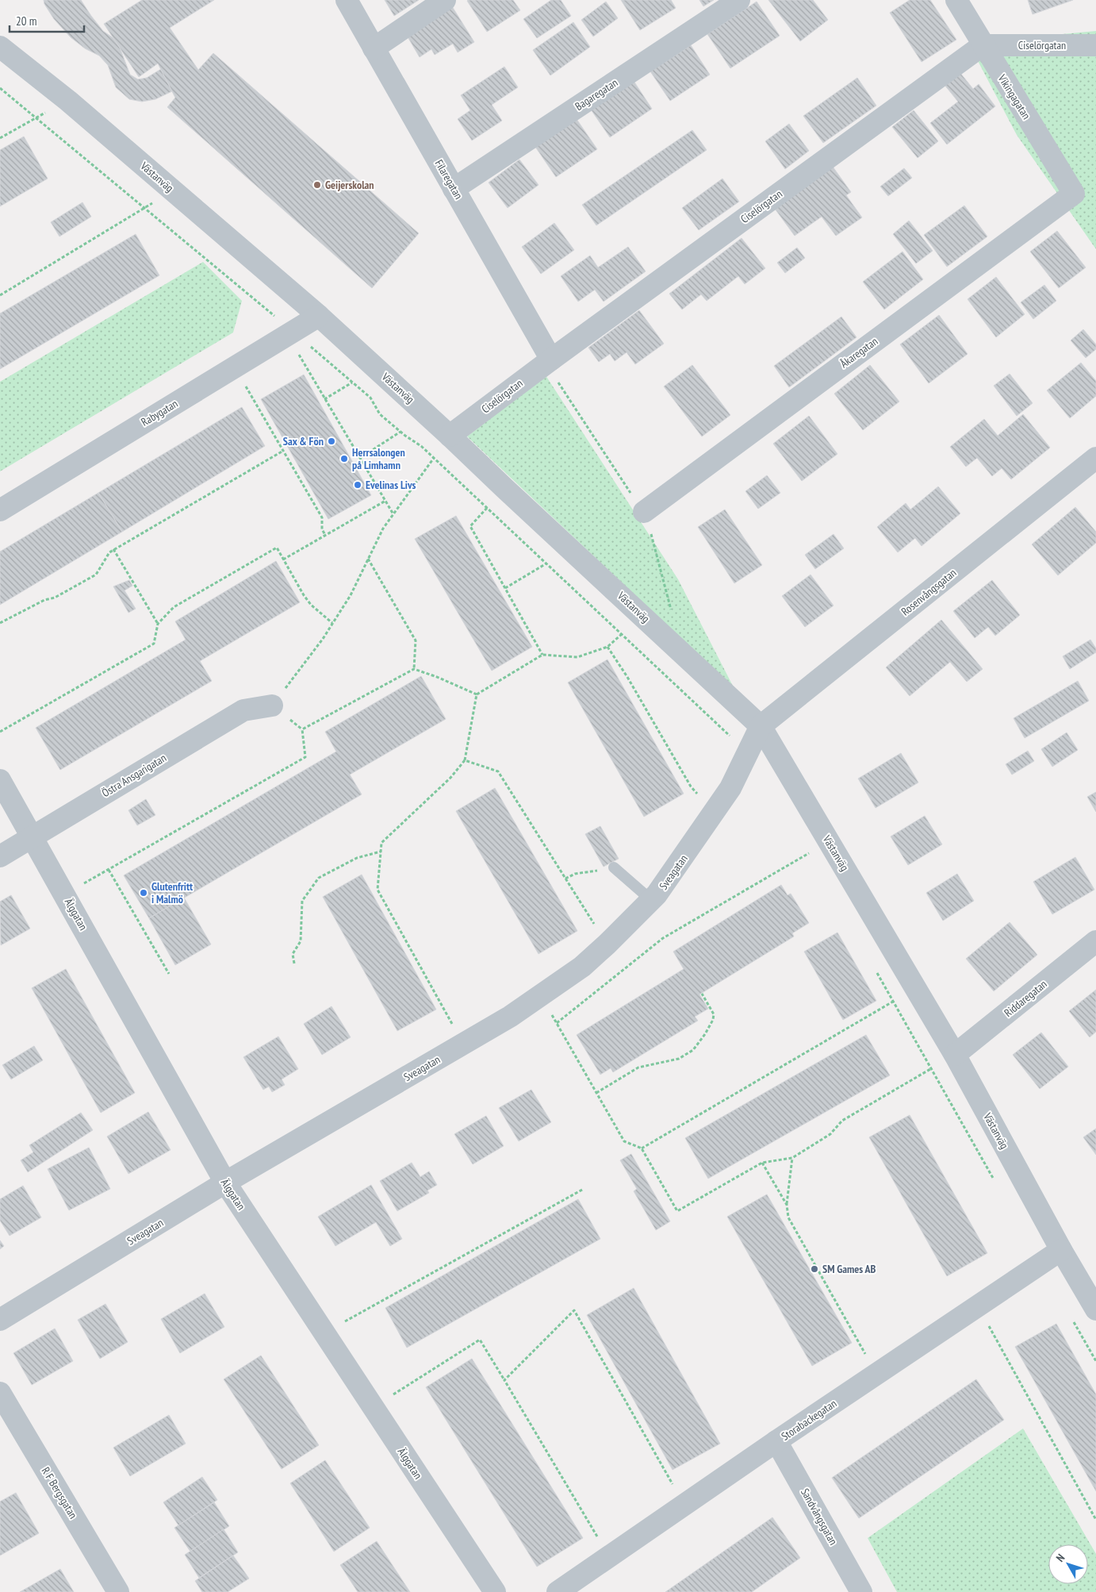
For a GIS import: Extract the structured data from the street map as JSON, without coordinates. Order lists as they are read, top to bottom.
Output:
{
  "streets": {
    "street": [
      "Ciselörgatan",
      "Bagaregatan",
      "Vikingagatan",
      "Västanväg",
      "Filaregatan",
      "Åkaregatan",
      "Rabygatan",
      "Rosenvångsgatan",
      "Östra Ansgarigatan",
      "Sveagatan",
      "Älggatan",
      "Riddaregatan",
      "Storabackegatan",
      "R F Bergsgatan",
      "Sandvångsgatan"
    ]
  },
  "crossings": [
    ["Ciselörgatan", "Vikingagatan"],
    ["Ciselörgatan", "Västanväg"],
    ["Ciselörgatan", "Filaregatan"],
    ["Bagaregatan", "Filaregatan"],
    ["Vikingagatan", "Åkaregatan"],
    ["Västanväg", "Rabygatan"],
    ["Västanväg", "Rosenvångsgatan"],
    ["Västanväg", "Sveagatan"],
    ["Västanväg", "Riddaregatan"],
    ["Västanväg", "Storabackegatan"],
    ["Rosenvångsgatan", "Sveagatan"],
    ["Östra Ansgarigatan", "Älggatan"],
    ["Sveagatan", "Älggatan"],
    ["Storabackegatan", "Sandvångsgatan"]
  ],
  "places": [
    "Geijerskolan",
    "Sax & Fön",
    "Herrsalongen på Limhamn",
    "Evelinas Livs",
    "Glutenfritt i Malmö",
    "SM Games AB"
  ],
  "scale_bar": "20 m",
  "north": "top left"
}
